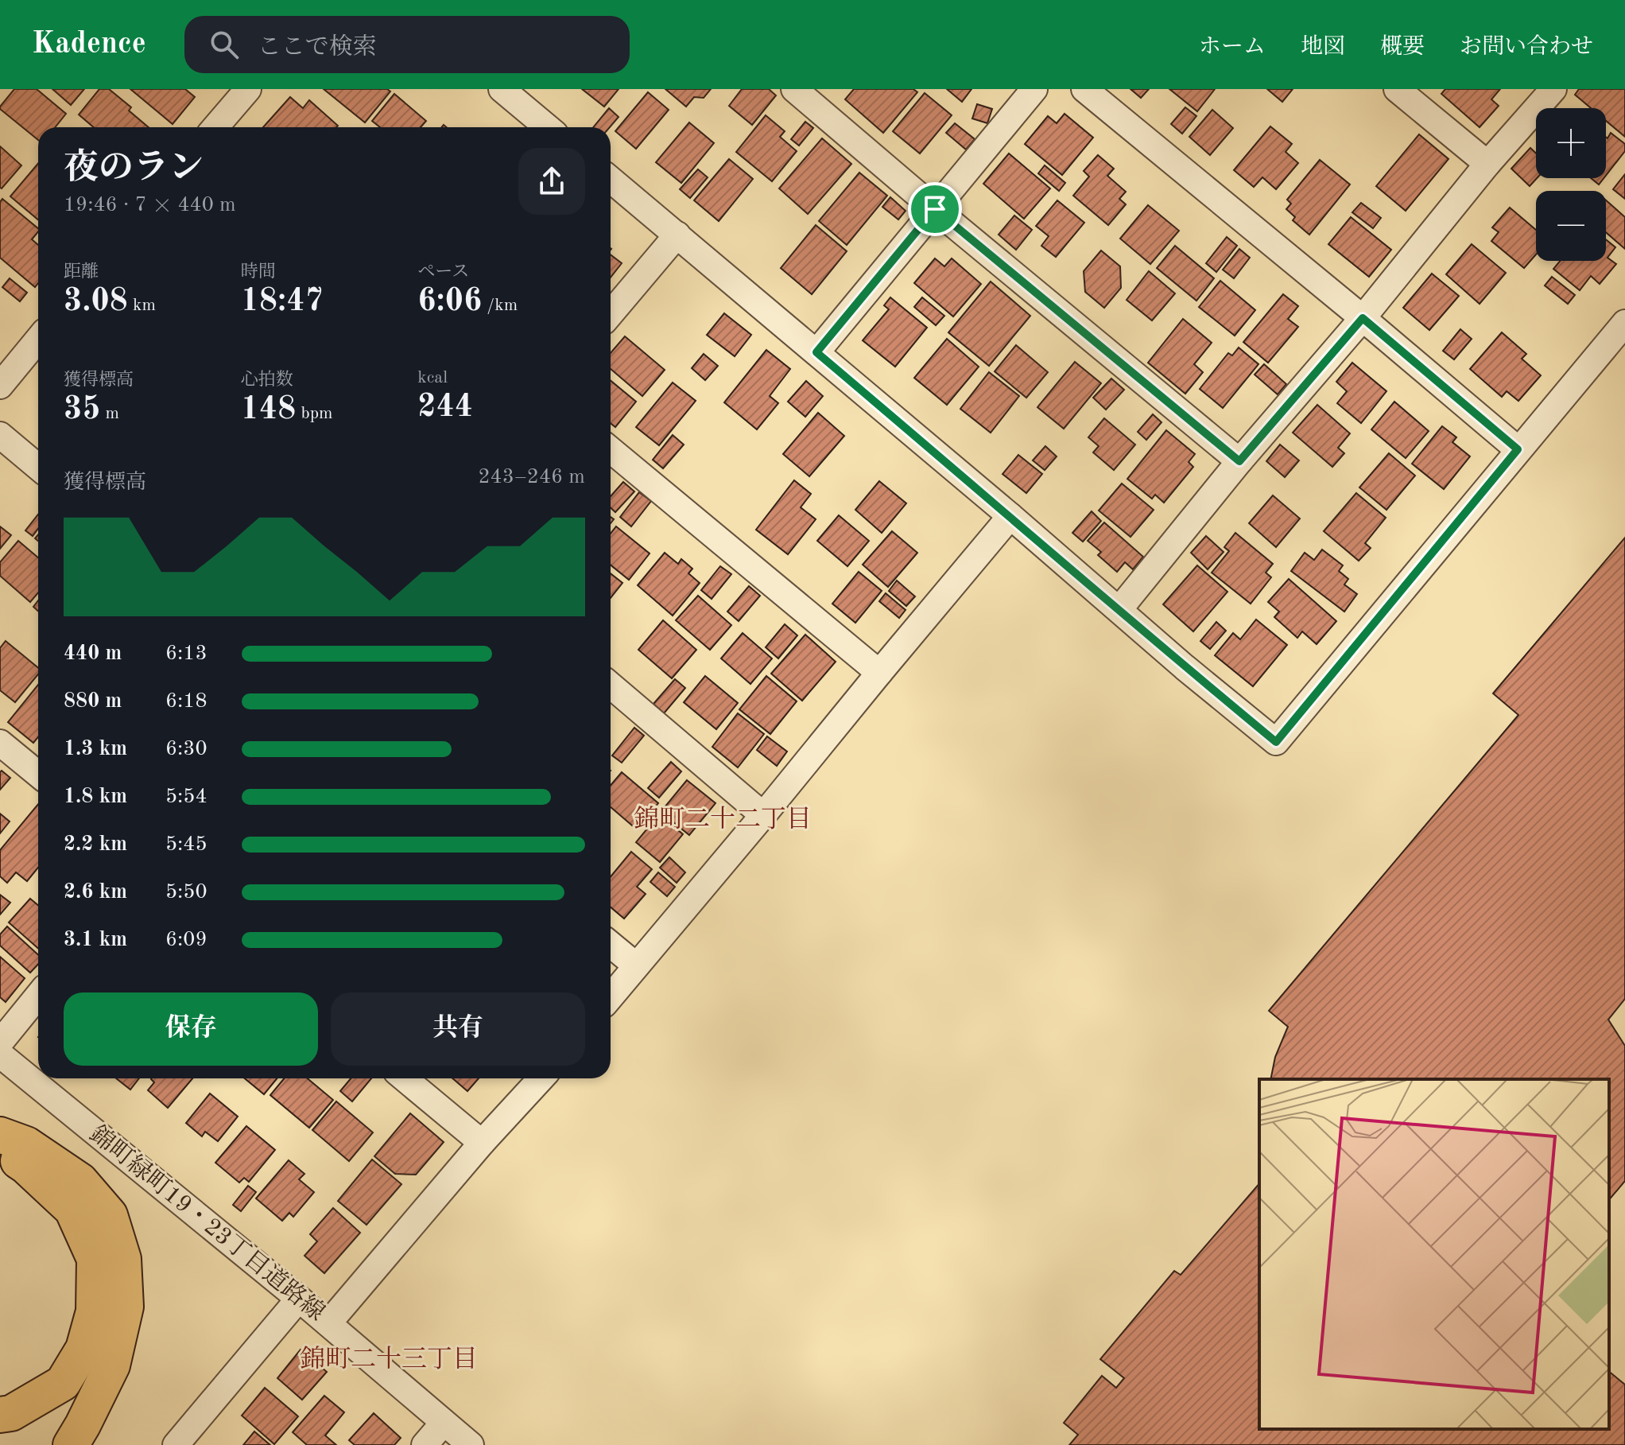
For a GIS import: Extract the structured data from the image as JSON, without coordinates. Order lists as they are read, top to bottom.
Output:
{
  "streets": {
    "street": ["錦町緑町19・23丁目道路線"]
  },
  "districts": ["錦町二十二丁目", "錦町二十三丁目"],
  "page": {
    "header": "Kadence",
    "search": "ここで検索",
    "nav": [
      "ホーム",
      "地図",
      "概要",
      "お問い合わせ"
    ],
    "map_buttons": ["+", "−"],
    "heading": ["夜のラン", "19:46 · 7 × 440 m"],
    "stats": [
      ["距離", "3.08 km"],
      ["時間", "18:47"],
      ["ペース", "6:06 /km"],
      ["獲得標高", "35 m"],
      ["心拍数", "148 bpm"],
      ["kcal", "244"]
    ],
    "chart": ["獲得標高", "243–246 m"],
    "list": [
      {
        "name": "440 m",
        "note": "6:13"
      },
      {
        "name": "880 m",
        "note": "6:18"
      },
      {
        "name": "1.3 km",
        "note": "6:30"
      },
      {
        "name": "1.8 km",
        "note": "5:54"
      },
      {
        "name": "2.2 km",
        "note": "5:45"
      },
      {
        "name": "2.6 km",
        "note": "5:50"
      },
      {
        "name": "3.1 km",
        "note": "6:09"
      }
    ],
    "buttons": ["保存", "共有"]
  }
}
